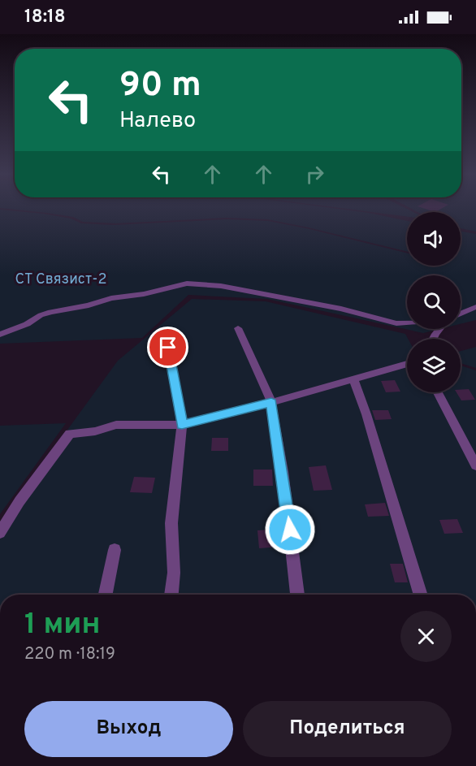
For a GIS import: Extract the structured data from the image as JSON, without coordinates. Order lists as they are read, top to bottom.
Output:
{
  "parks": ["СТ Связист-2"],
  "page": {
    "status": "18:18",
    "turn": ["90 m", "Налево"],
    "heading": ["1 мин", "220 m · 18:19"],
    "buttons": ["Выход", "Поделиться"]
  }
}
